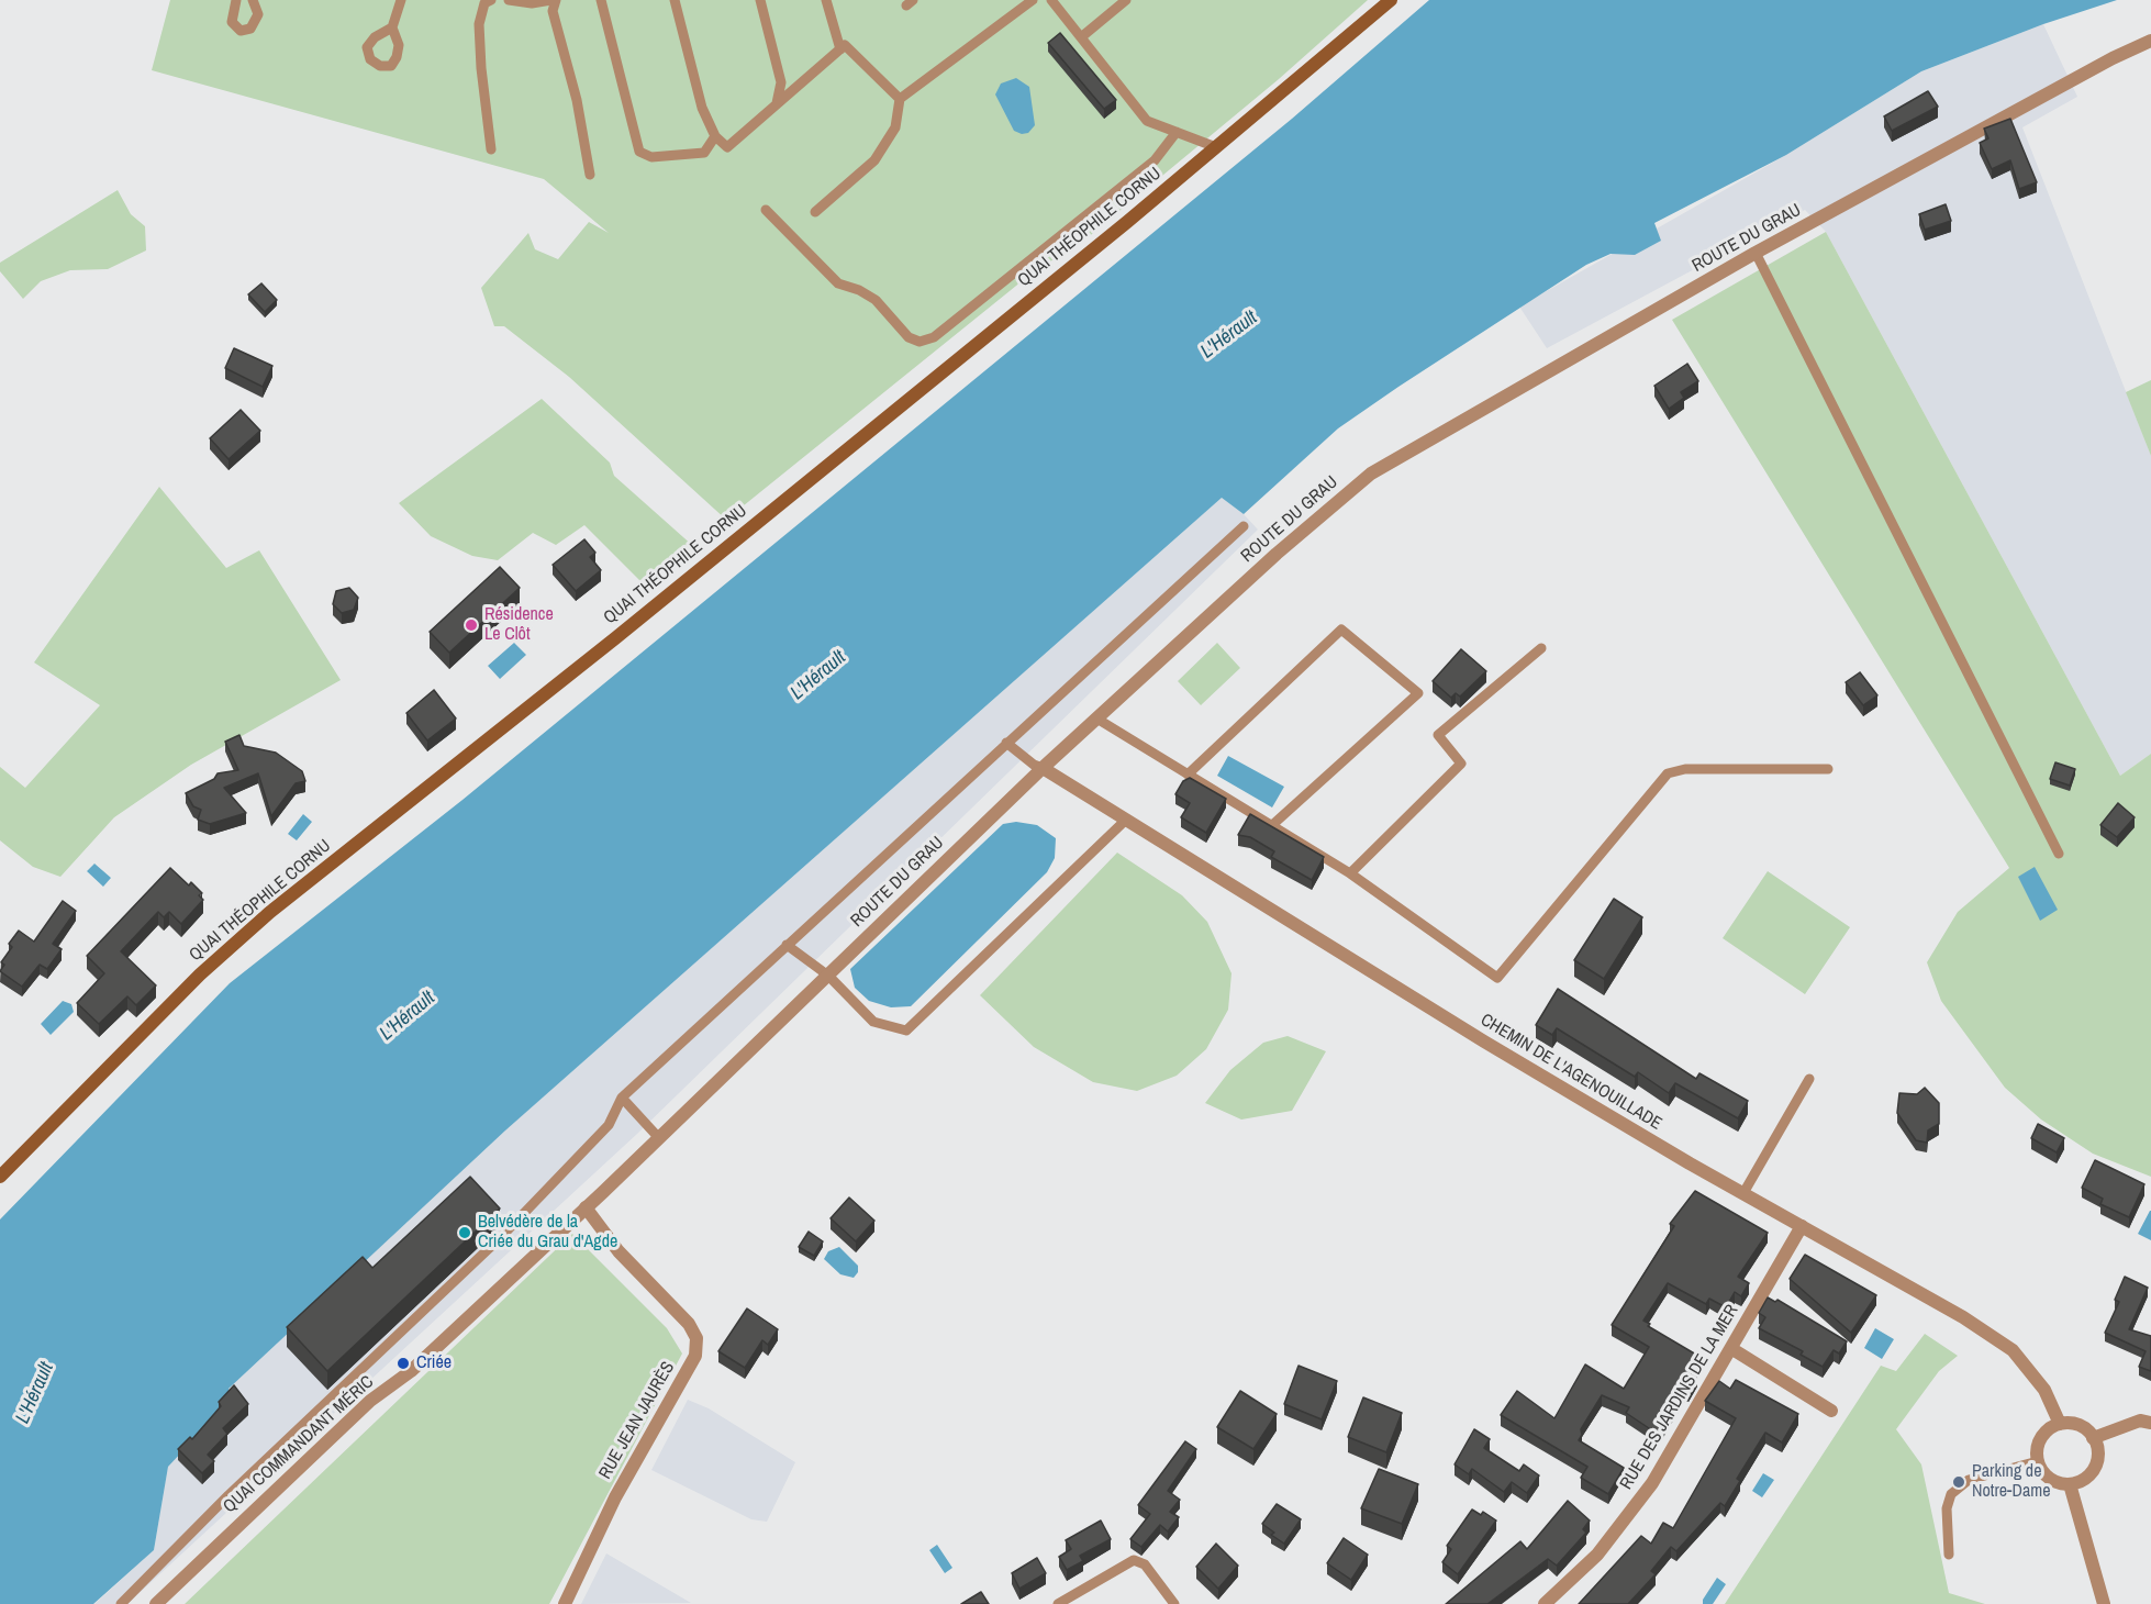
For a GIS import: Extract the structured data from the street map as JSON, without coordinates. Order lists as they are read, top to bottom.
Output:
{
  "streets": {
    "main road": ["QUAI THÉOPHILE CORNU"],
    "street": [
      "ROUTE DU GRAU",
      "CHEMIN DE L'AGENOUILLADE",
      "RUE DES JARDINS DE LA MER",
      "RUE JEAN JAURÈS",
      "QUAI COMMANDANT MÉRIC"
    ]
  },
  "crossings": [
    ["ROUTE DU GRAU", "CHEMIN DE L'AGENOUILLADE"],
    ["ROUTE DU GRAU", "RUE JEAN JAURÈS"],
    ["ROUTE DU GRAU", "QUAI COMMANDANT MÉRIC"],
    ["CHEMIN DE L'AGENOUILLADE", "RUE DES JARDINS DE LA MER"],
    ["RUE JEAN JAURÈS", "QUAI COMMANDANT MÉRIC"]
  ],
  "water": ["L'Hérault"],
  "places": [
    "Résidence Le Clôt",
    "Belvédère de la Criée du Grau d'Agde",
    "Criée",
    "Parking de Notre-Dame"
  ]
}
